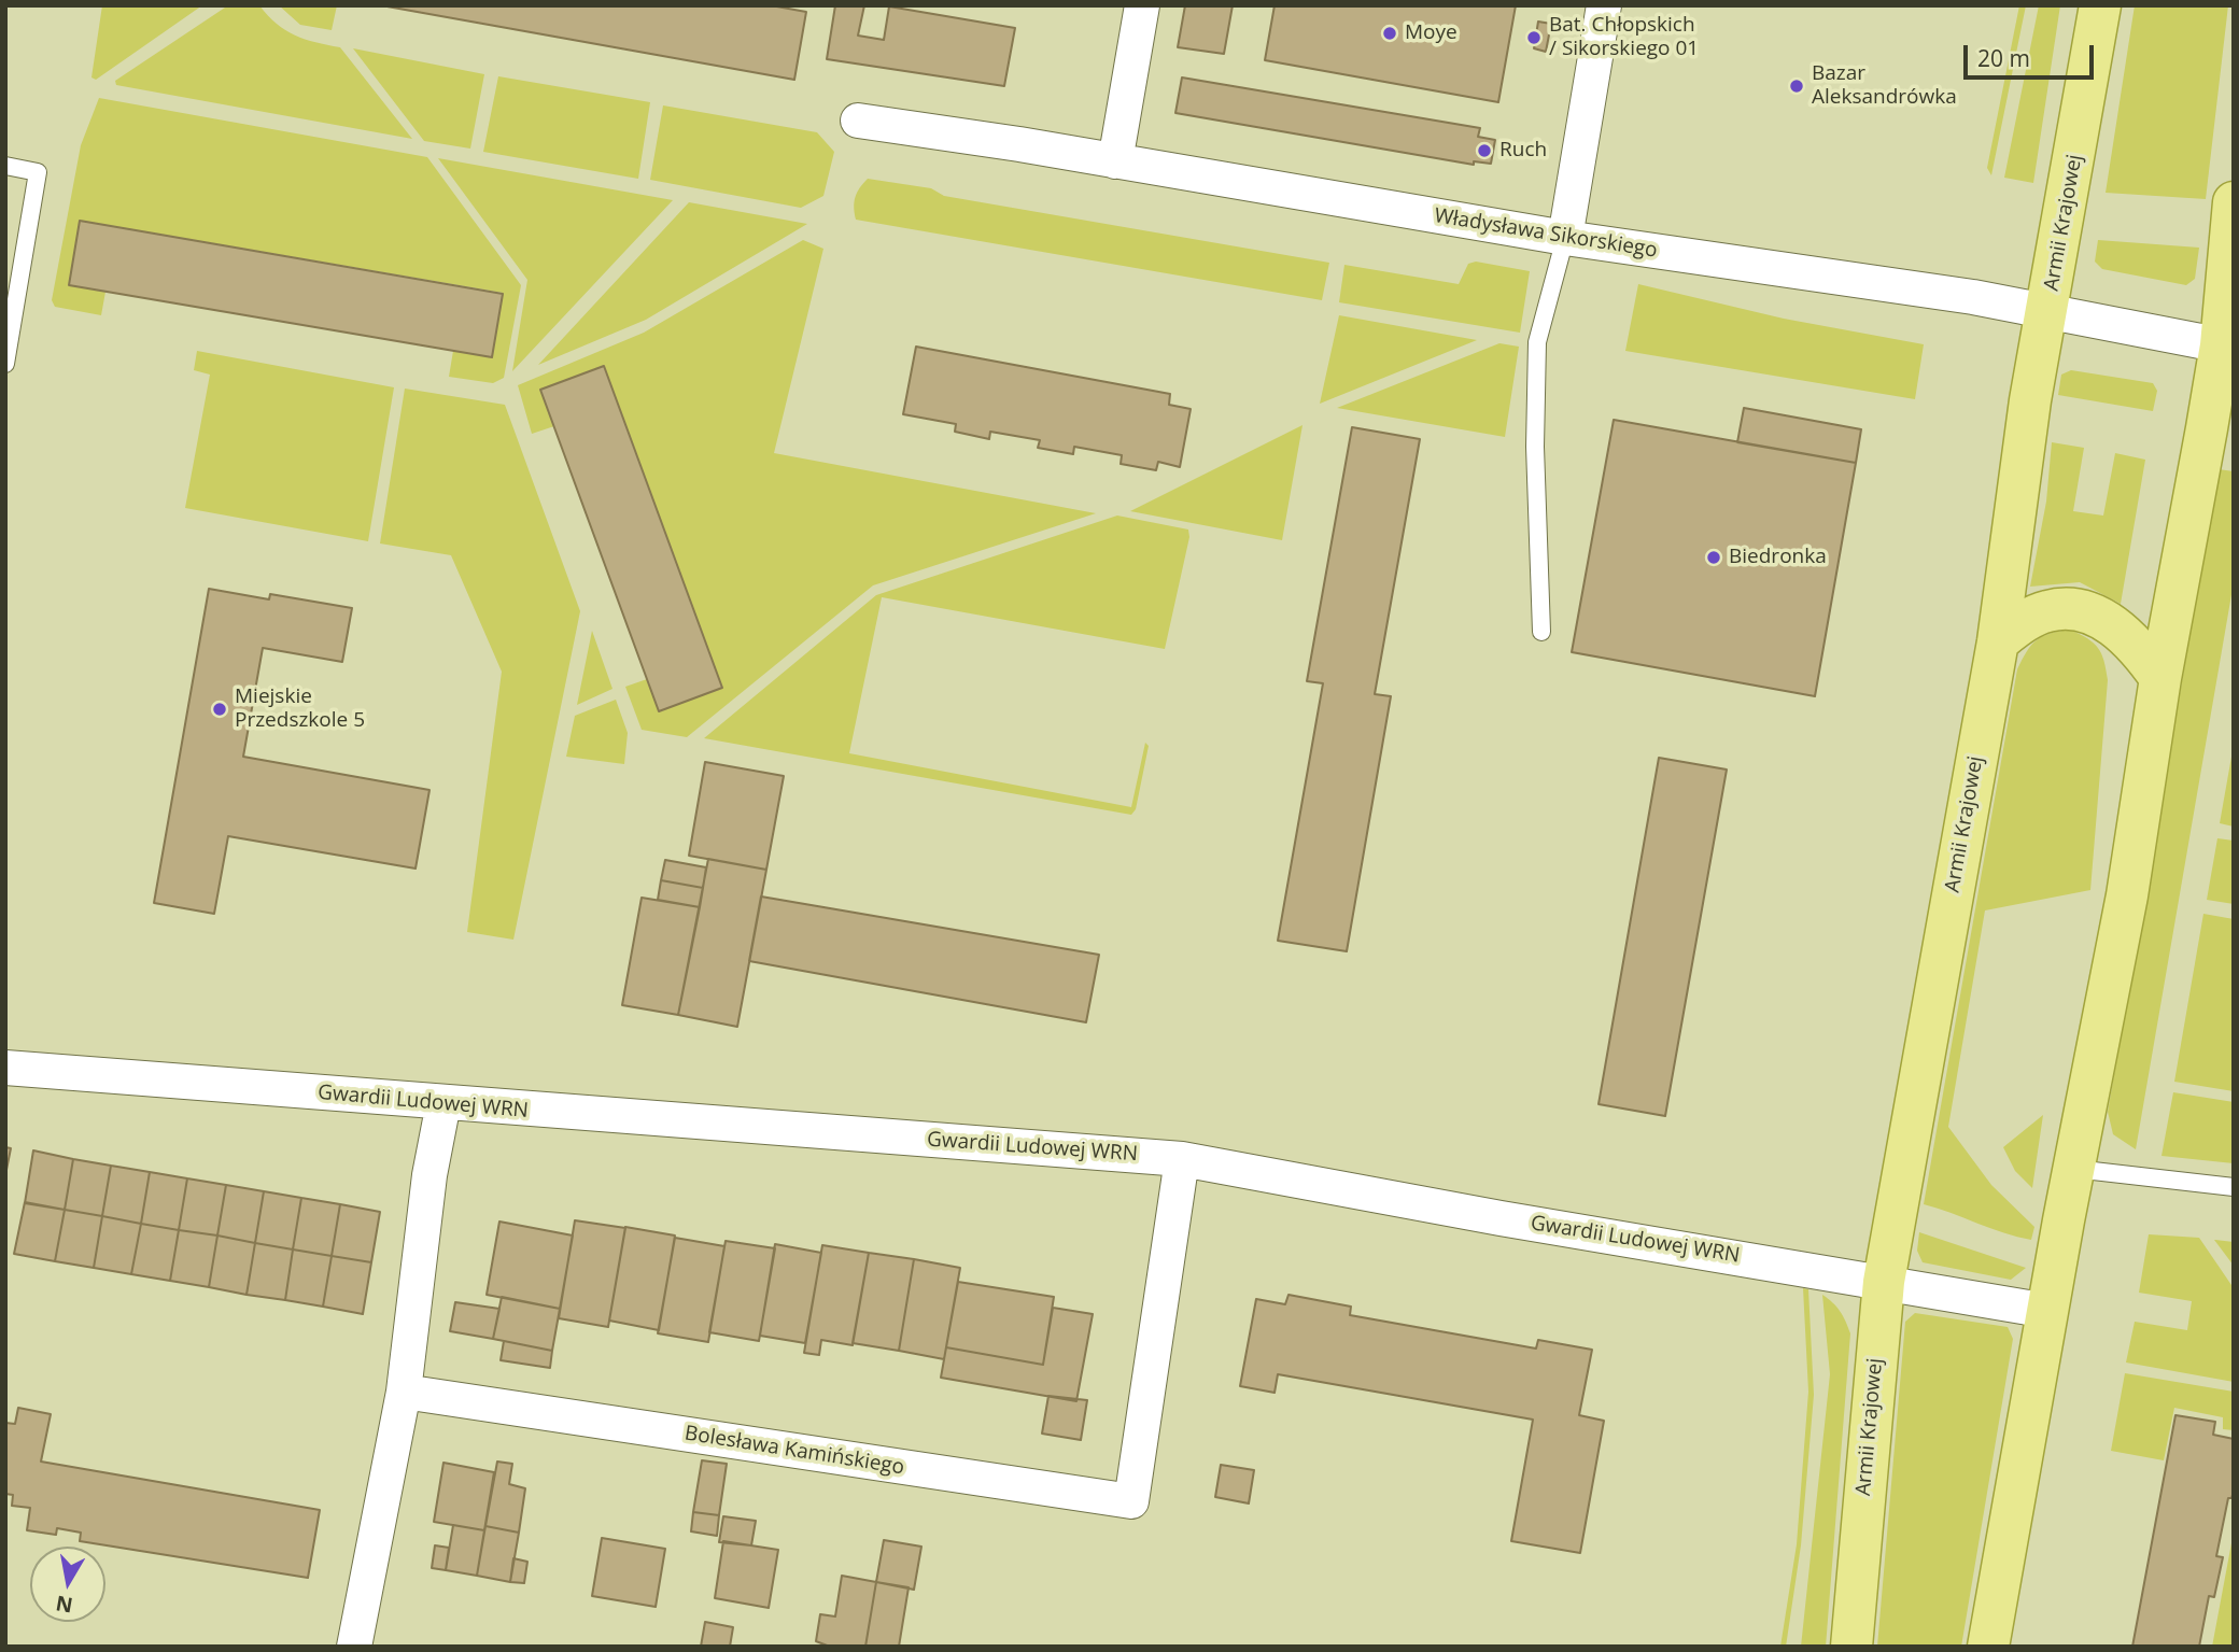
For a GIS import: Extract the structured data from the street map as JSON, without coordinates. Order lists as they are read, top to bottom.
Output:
{
  "streets": {
    "main road": ["Armii Krajowej"],
    "street": ["Władysława Sikorskiego", "Gwardii Ludowej WRN", "Bolesława Kamińskiego"]
  },
  "crossings": [
    ["Armii Krajowej", "Władysława Sikorskiego"],
    ["Armii Krajowej", "Gwardii Ludowej WRN"],
    ["Gwardii Ludowej WRN", "Bolesława Kamińskiego"]
  ],
  "places": [
    "Moye",
    "Bat. Chłopskich / Sikorskiego 01",
    "Bazar Aleksandrówka",
    "Ruch",
    "Biedronka",
    "Miejskie Przedszkole 5"
  ],
  "scale_bar": "20 m",
  "north": "bottom"
}
